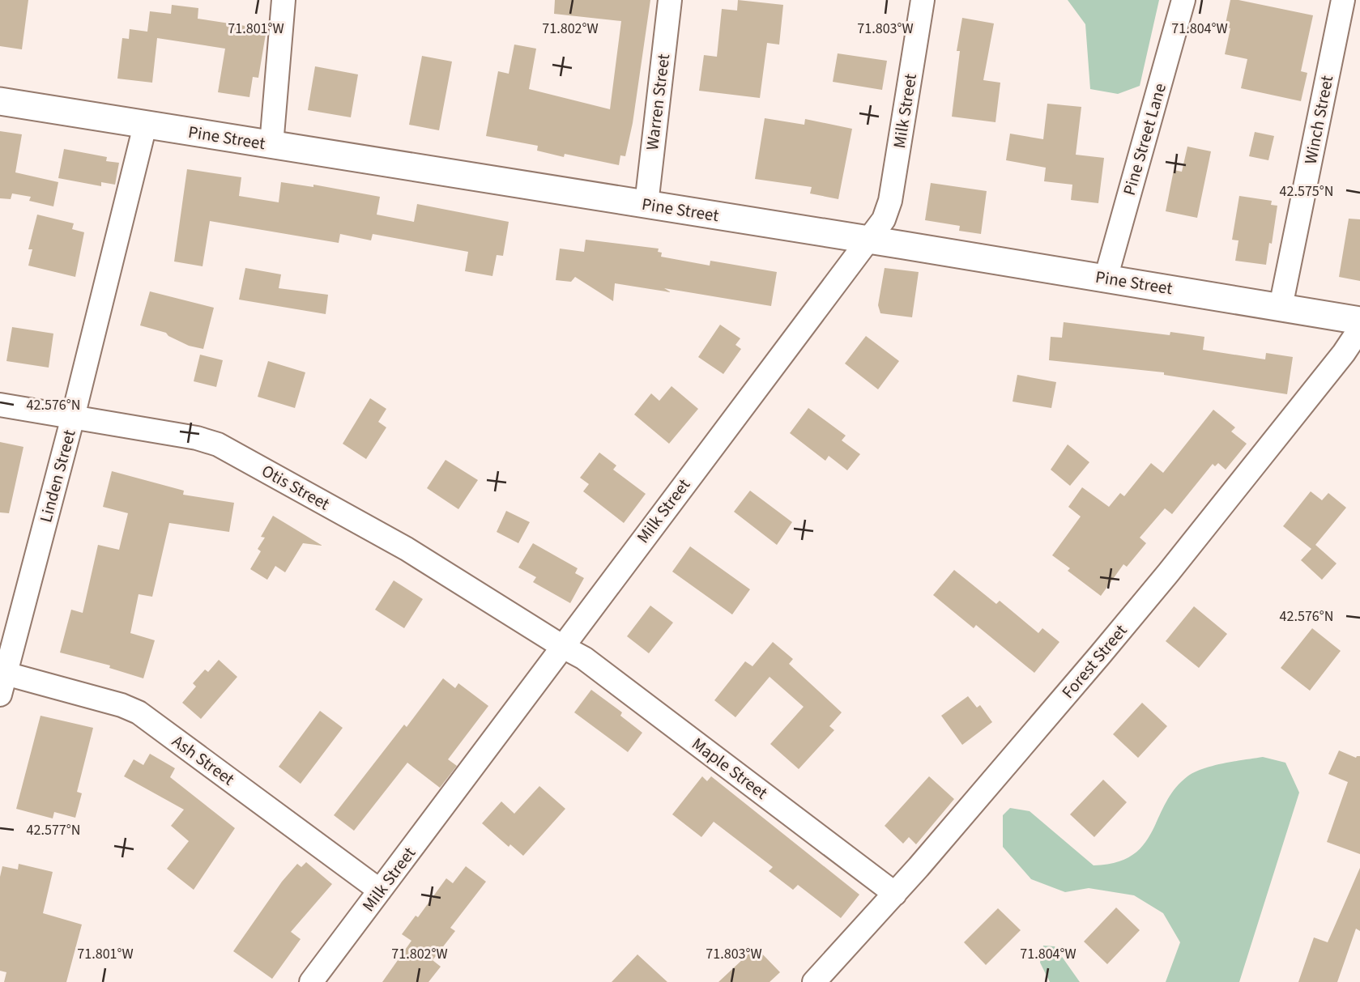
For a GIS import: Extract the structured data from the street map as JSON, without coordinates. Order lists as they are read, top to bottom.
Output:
{
  "streets": {
    "street": [
      "Warren Street",
      "Milk Street",
      "Winch Street",
      "Pine Street",
      "Pine Street Lane",
      "Linden Street",
      "Otis Street",
      "Forest Street",
      "Ash Street",
      "Maple Street"
    ]
  },
  "crossings": [
    ["Warren Street", "Pine Street"],
    ["Milk Street", "Pine Street"],
    ["Milk Street", "Otis Street"],
    ["Milk Street", "Ash Street"],
    ["Milk Street", "Maple Street"],
    ["Winch Street", "Pine Street"],
    ["Pine Street", "Pine Street Lane"],
    ["Pine Street", "Linden Street"],
    ["Linden Street", "Otis Street"],
    ["Linden Street", "Ash Street"],
    ["Otis Street", "Maple Street"],
    ["Forest Street", "Maple Street"]
  ],
  "coordinates": [
    "71.801°W",
    "71.802°W",
    "71.803°W",
    "71.804°W",
    "42.575°N",
    "42.576°N",
    "42.577°N"
  ]
}
